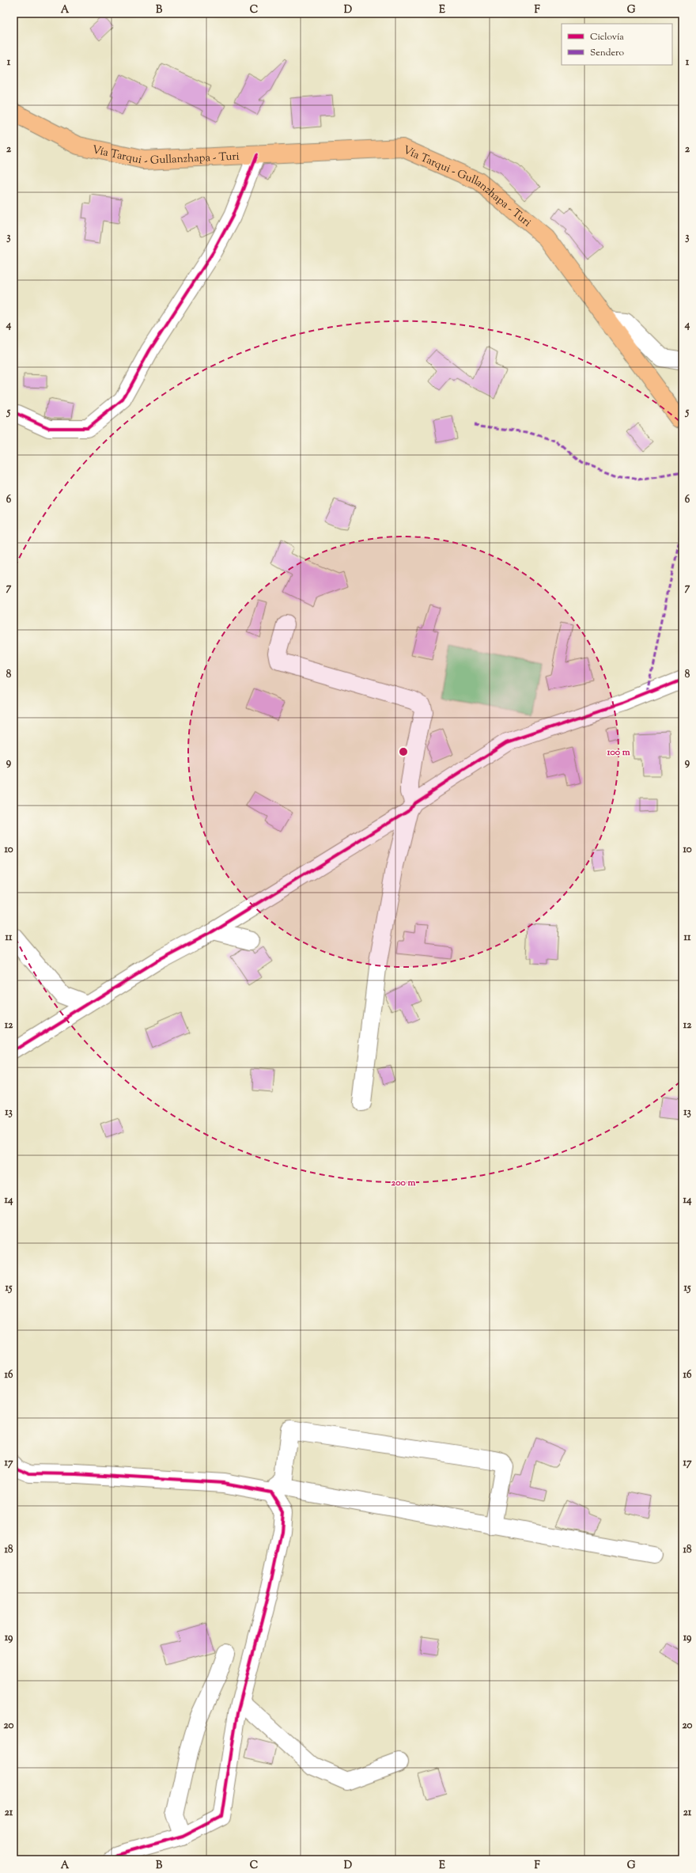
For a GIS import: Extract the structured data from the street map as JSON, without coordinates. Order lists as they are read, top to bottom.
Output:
{
  "streets": {
    "main road": ["Vía Tarqui - Gullanzhapa - Turi"]
  },
  "legend": ["Ciclovía", "Sendero"],
  "grid": {
    "columns": [
      "A",
      "B",
      "C",
      "D",
      "E",
      "F",
      "G"
    ],
    "rows": [
      "1",
      "2",
      "3",
      "4",
      "5",
      "6",
      "7",
      "8",
      "9",
      "10",
      "11",
      "12",
      "13",
      "14",
      "15",
      "16",
      "17",
      "18",
      "19",
      "20",
      "21"
    ]
  },
  "rings": ["100 m", "200 m"]
}
